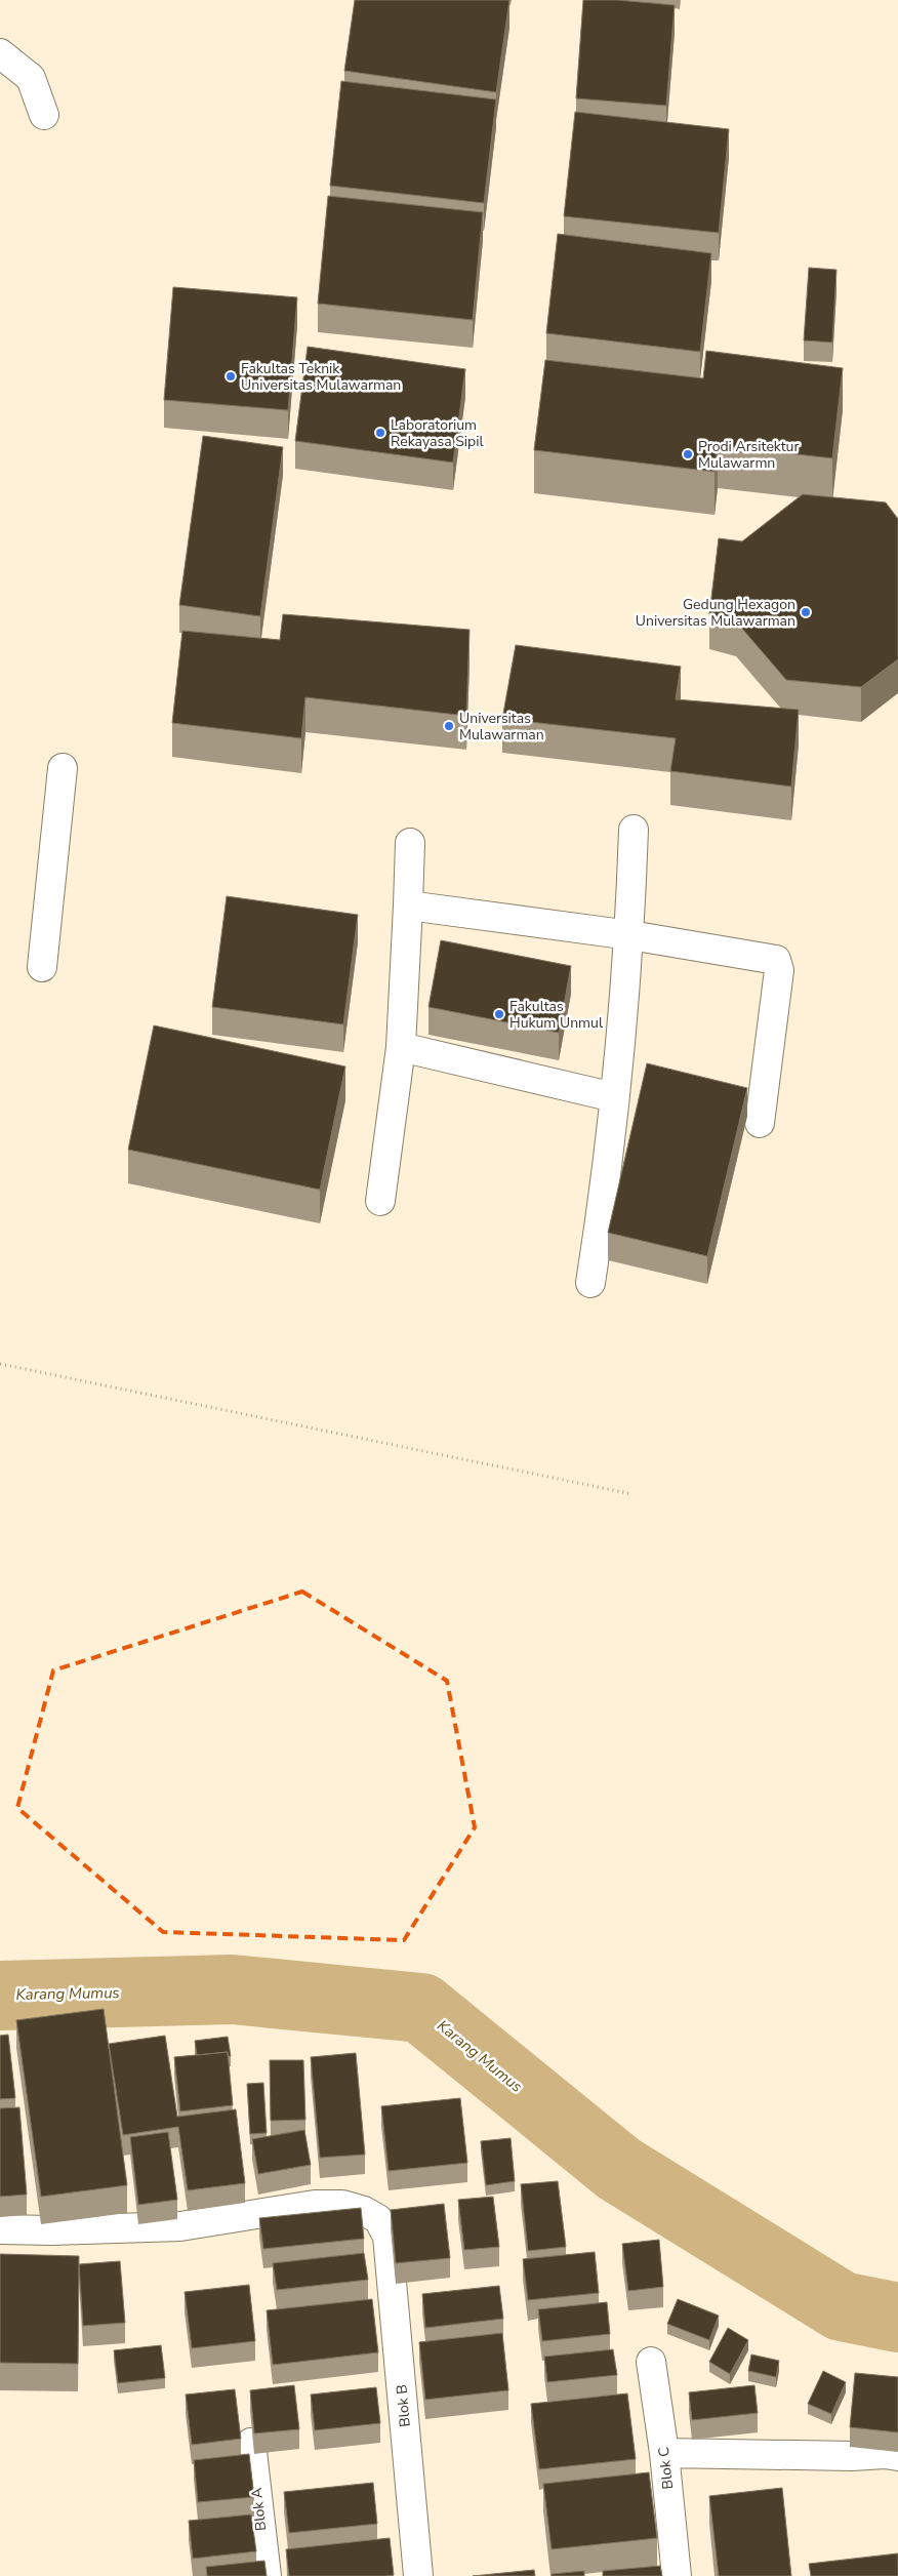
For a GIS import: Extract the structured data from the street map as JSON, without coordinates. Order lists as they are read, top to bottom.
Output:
{
  "streets": {
    "street": ["Blok B", "Blok C", "Blok A"]
  },
  "water": ["Karang Mumus"],
  "places": [
    "Fakultas Teknik Universitas Mulawarman",
    "Laboratorium Rekayasa Sipil",
    "Prodi Arsitektur Mulawarmn",
    "Gedung Hexagon Universitas Mulawarman",
    "Universitas Mulawarman",
    "Fakultas Hukum Unmul"
  ]
}
